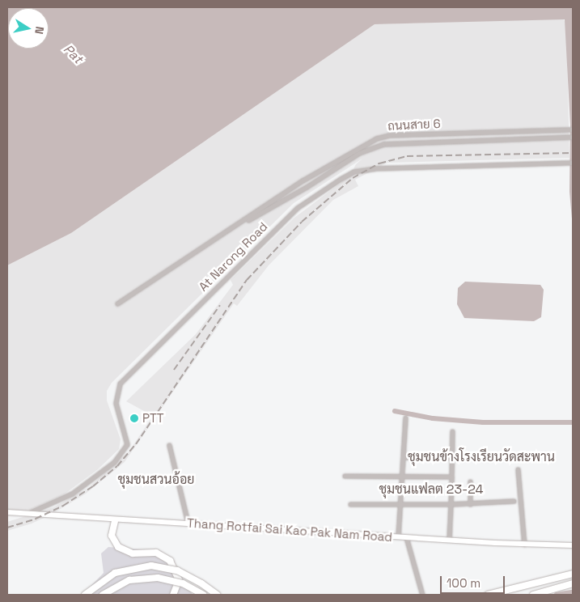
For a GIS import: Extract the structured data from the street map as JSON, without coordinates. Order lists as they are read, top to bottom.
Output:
{
  "streets": {
    "main road": ["Thang Rotfai Sai Kao Pak Nam Road"],
    "street": ["ถนนสาย 6", "At Narong Road"]
  },
  "crossings": [
    ["At Narong Road", "Thang Rotfai Sai Kao Pak Nam Road"]
  ],
  "districts": ["ชุมชนข้างโรงเรียนวัดสะพาน", "ชุมชนสวนอ้อย", "ชุมชนแฟลต 23-24"],
  "water": ["Pat"],
  "places": ["PTT"],
  "scale_bar": "100 m",
  "north": "right"
}
